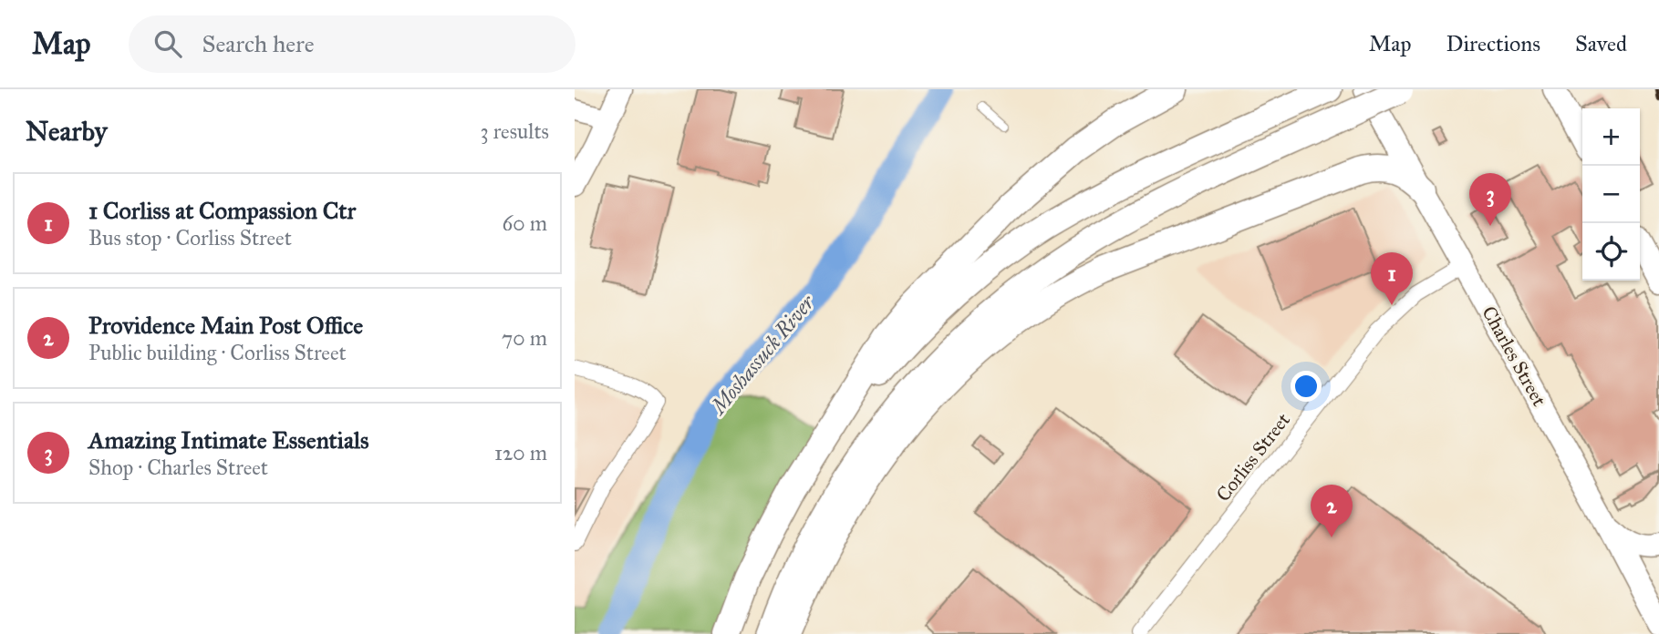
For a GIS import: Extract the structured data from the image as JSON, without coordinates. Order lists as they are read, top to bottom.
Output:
{
  "streets": {
    "main road": ["Charles Street"],
    "street": ["Corliss Street"]
  },
  "crossings": [
    ["Charles Street", "Corliss Street"]
  ],
  "water": ["Moshassuck River"],
  "page": {
    "header": "Map",
    "search": "Search here",
    "nav": ["Map", "Directions", "Saved"],
    "heading": ["Nearby", "3 results"],
    "map_buttons": ["+", "−"],
    "list": [
      {
        "mark": "1",
        "name": "1 Corliss at Compassion Ctr",
        "note": "Bus stop · Corliss Street",
        "value": "60 m"
      },
      {
        "mark": "2",
        "name": "Providence Main Post Office",
        "note": "Public building · Corliss Street",
        "value": "70 m"
      },
      {
        "mark": "3",
        "name": "Amazing Intimate Essentials",
        "note": "Shop · Charles Street",
        "value": "120 m"
      }
    ],
    "pins": ["3", "1", "2"]
  }
}
